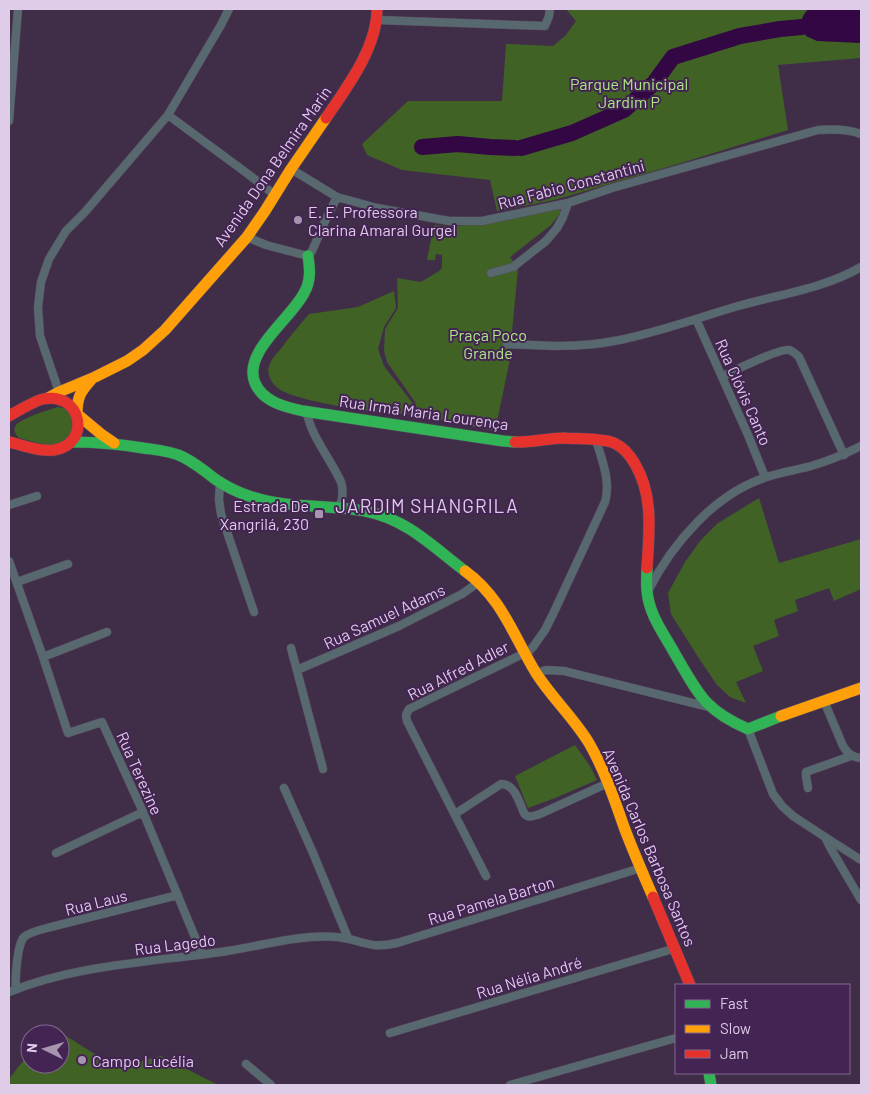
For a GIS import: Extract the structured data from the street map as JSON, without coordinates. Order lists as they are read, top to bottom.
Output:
{
  "streets": {
    "main road": ["Avenida Dona Belmira Marin", "Rua Irmã Maria Lourença", "Avenida Carlos Barbosa Santos"],
    "street": [
      "Rua Fabio Constantini",
      "Rua Clóvis Canto",
      "Rua Samuel Adams",
      "Rua Alfred Adler",
      "Rua Terezine",
      "Rua Pamela Barton",
      "Rua Laus",
      "Rua Lagedo",
      "Rua Nélia André"
    ]
  },
  "crossings": [
    ["Avenida Dona Belmira Marin", "Rua Fabio Constantini"],
    ["Avenida Dona Belmira Marin", "Avenida Carlos Barbosa Santos"],
    ["Rua Irmã Maria Lourença", "Rua Alfred Adler"],
    ["Rua Samuel Adams", "Avenida Carlos Barbosa Santos"],
    ["Rua Alfred Adler", "Avenida Carlos Barbosa Santos"],
    ["Rua Terezine", "Rua Laus"],
    ["Rua Terezine", "Rua Lagedo"],
    ["Avenida Carlos Barbosa Santos", "Rua Pamela Barton"],
    ["Avenida Carlos Barbosa Santos", "Rua Nélia André"],
    ["Rua Pamela Barton", "Rua Lagedo"],
    ["Rua Laus", "Rua Lagedo"]
  ],
  "districts": ["JARDIM SHANGRILA"],
  "parks": ["Parque Municipal Jardim P", "Praça Poco Grande"],
  "places": {
    "other": ["E. E. Professora Clarina Amaral Gurgel", "Campo Lucélia"],
    "transit": ["Estrada De Xangrilá, 230"]
  },
  "legend": ["Fast", "Slow", "Jam"],
  "north": "left"
}
